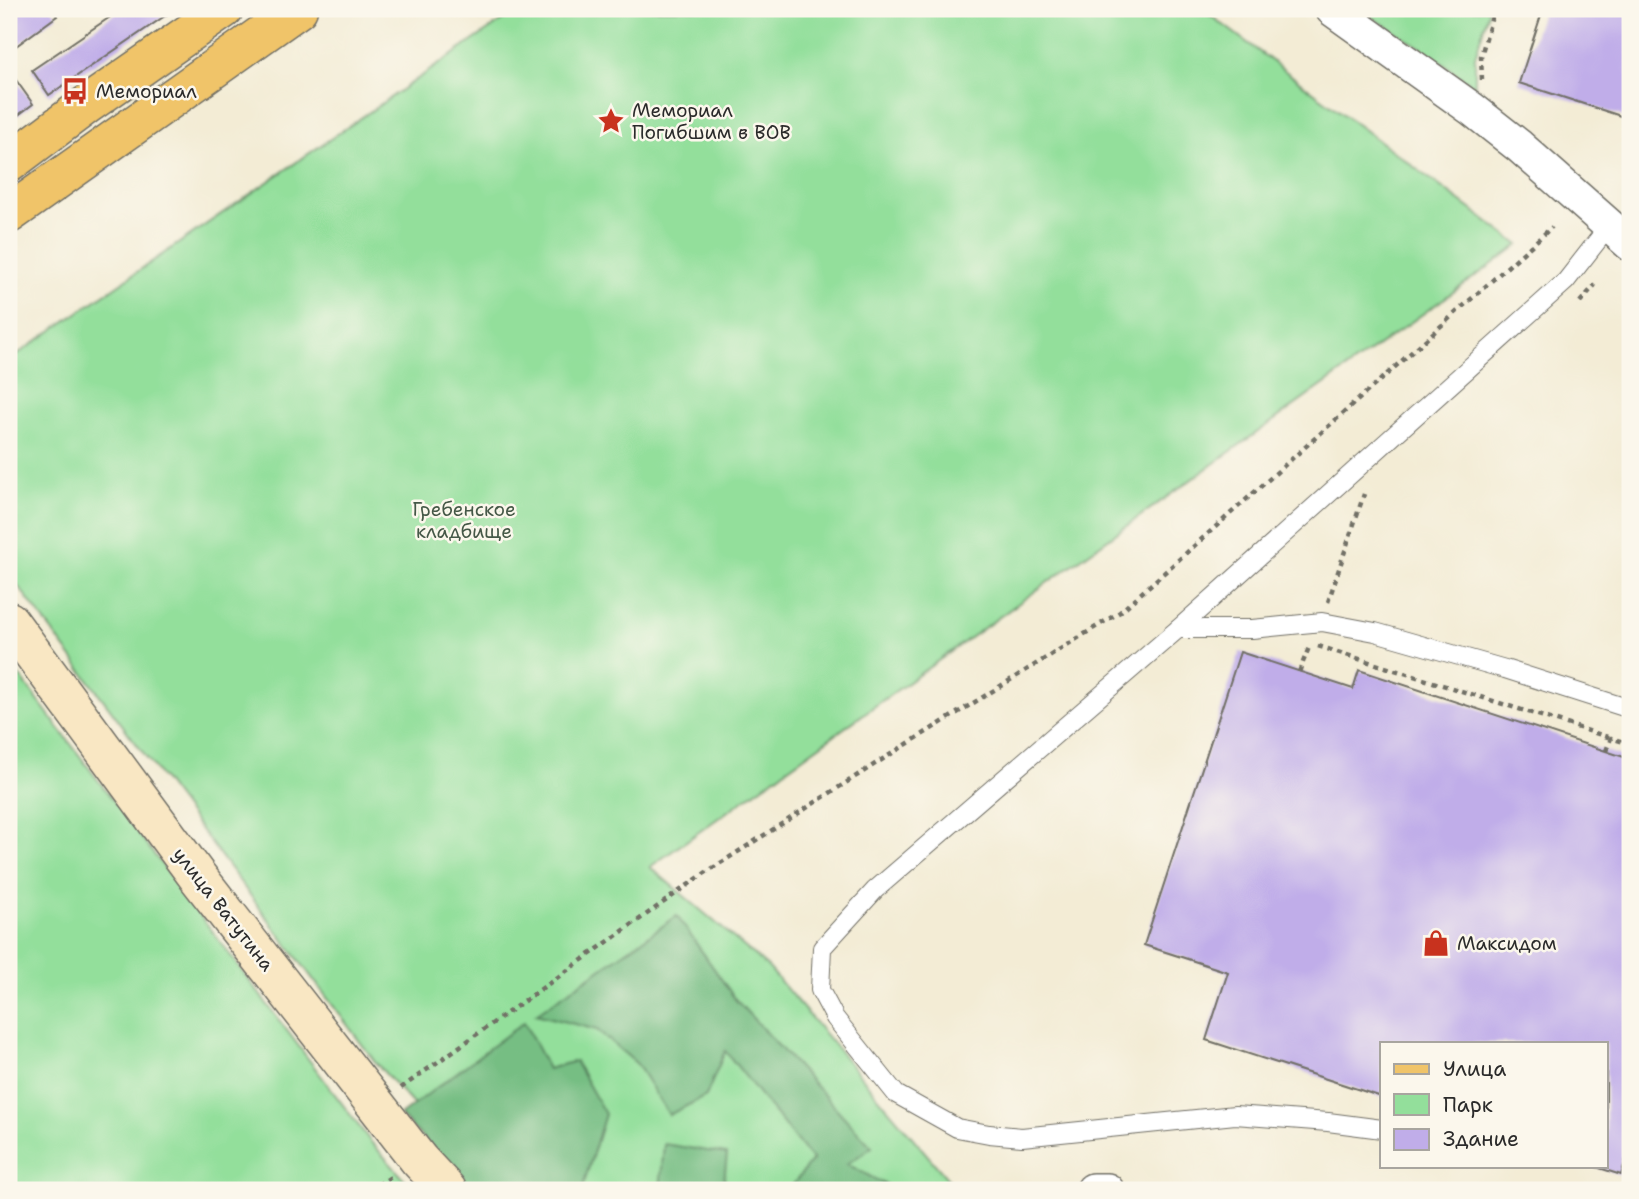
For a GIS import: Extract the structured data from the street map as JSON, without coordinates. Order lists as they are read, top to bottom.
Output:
{
  "streets": {
    "street": ["улица Ватутина"]
  },
  "parks": ["Гребенское кладбище"],
  "places": {
    "bus stop": ["Мемориал"],
    "place": ["Мемориал Погибшим в ВОВ"],
    "shop": ["Максидом"]
  },
  "legend": ["Улица", "Парк", "Здание"]
}
